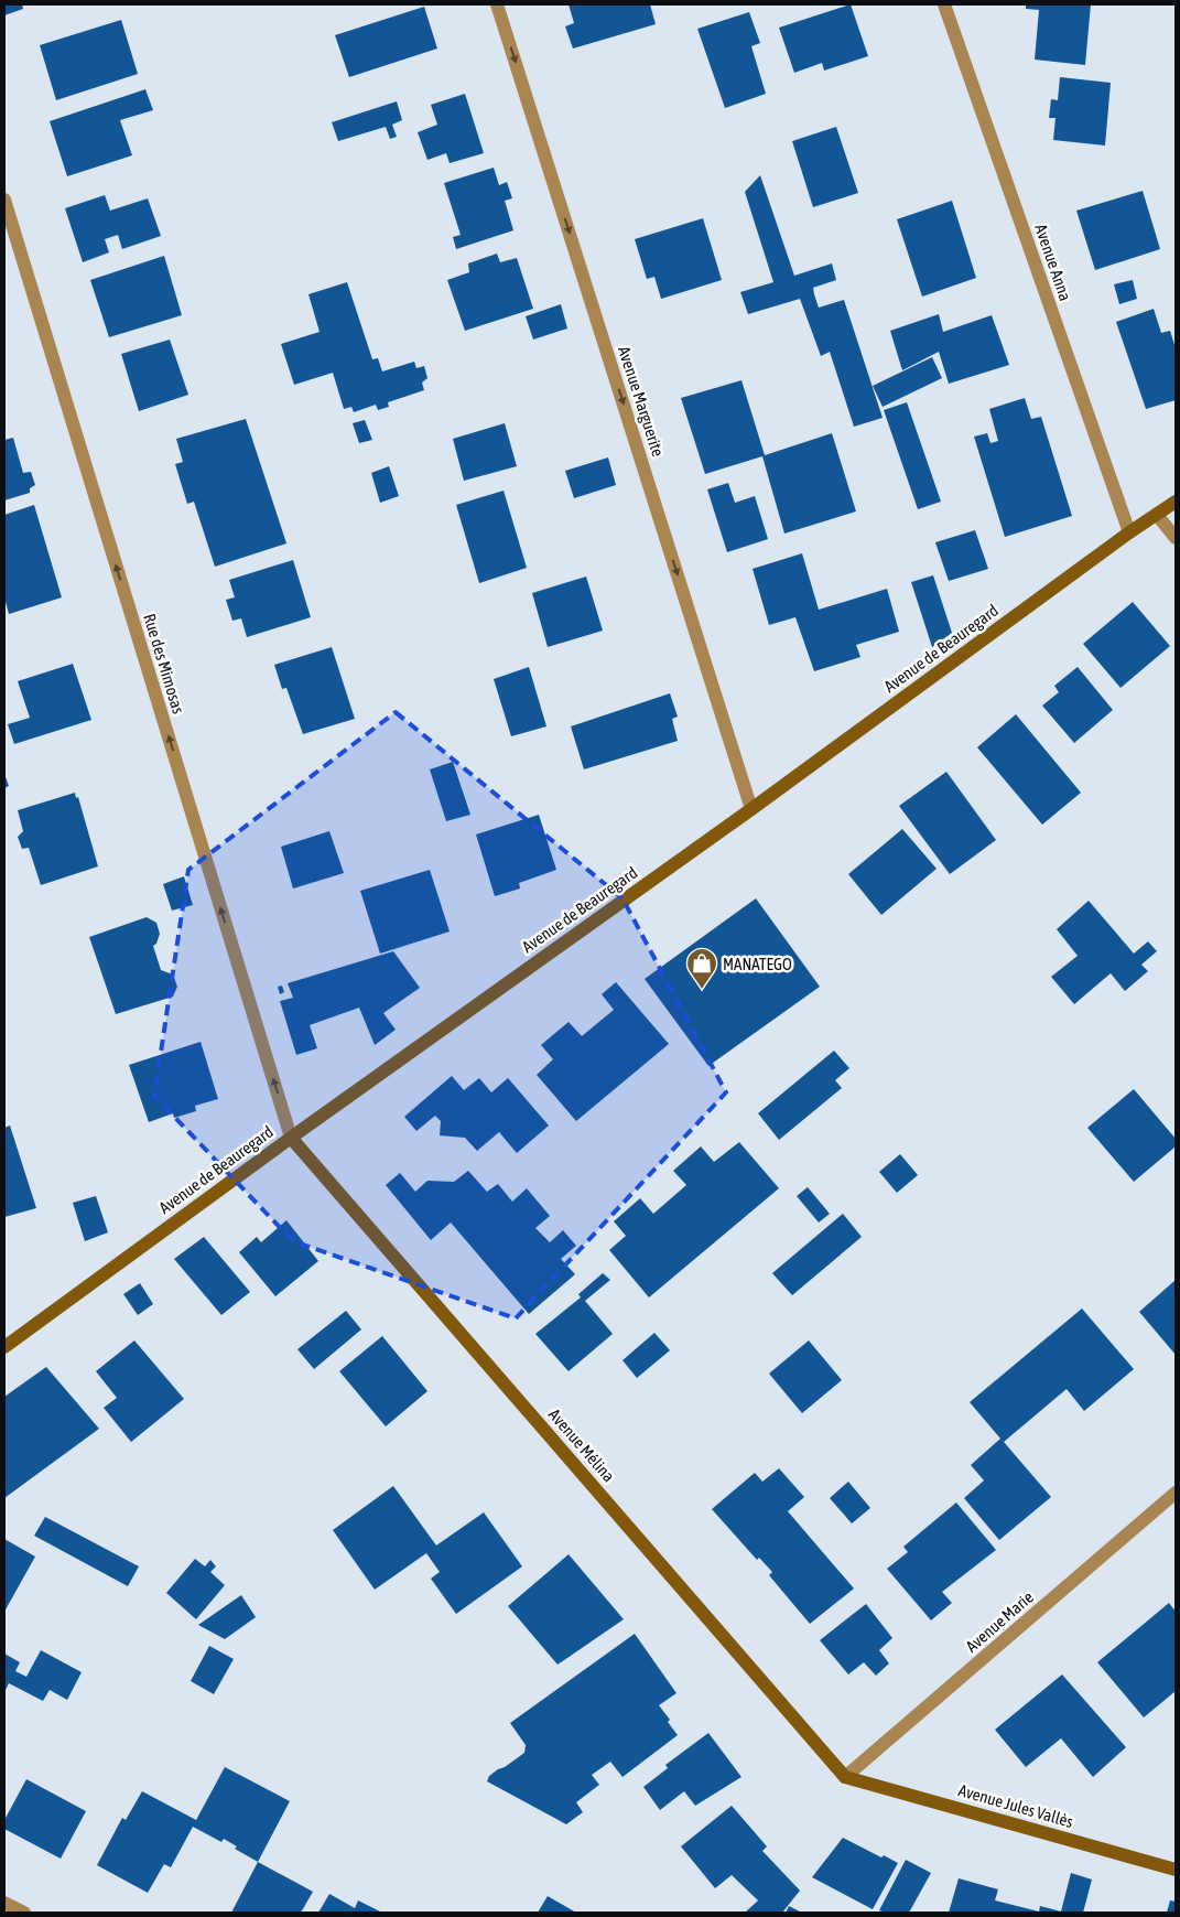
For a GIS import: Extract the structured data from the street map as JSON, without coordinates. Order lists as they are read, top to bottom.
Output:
{
  "streets": {
    "street": [
      "Avenue Anna",
      "Avenue Marguerite",
      "Avenue de Beauregard",
      "Rue des Mimosas",
      "Avenue Mélina",
      "Avenue Marie",
      "Avenue Jules Vallès"
    ]
  },
  "crossings": [
    ["Avenue Anna", "Avenue de Beauregard"],
    ["Avenue Marguerite", "Avenue de Beauregard"],
    ["Avenue de Beauregard", "Rue des Mimosas"],
    ["Avenue de Beauregard", "Avenue Mélina"],
    ["Rue des Mimosas", "Avenue Mélina"],
    ["Avenue Mélina", "Avenue Marie"],
    ["Avenue Mélina", "Avenue Jules Vallès"],
    ["Avenue Marie", "Avenue Jules Vallès"]
  ],
  "one_way": ["Avenue Marguerite", "Rue des Mimosas"],
  "places": {
    "shop": ["MANATEGO"]
  }
}
